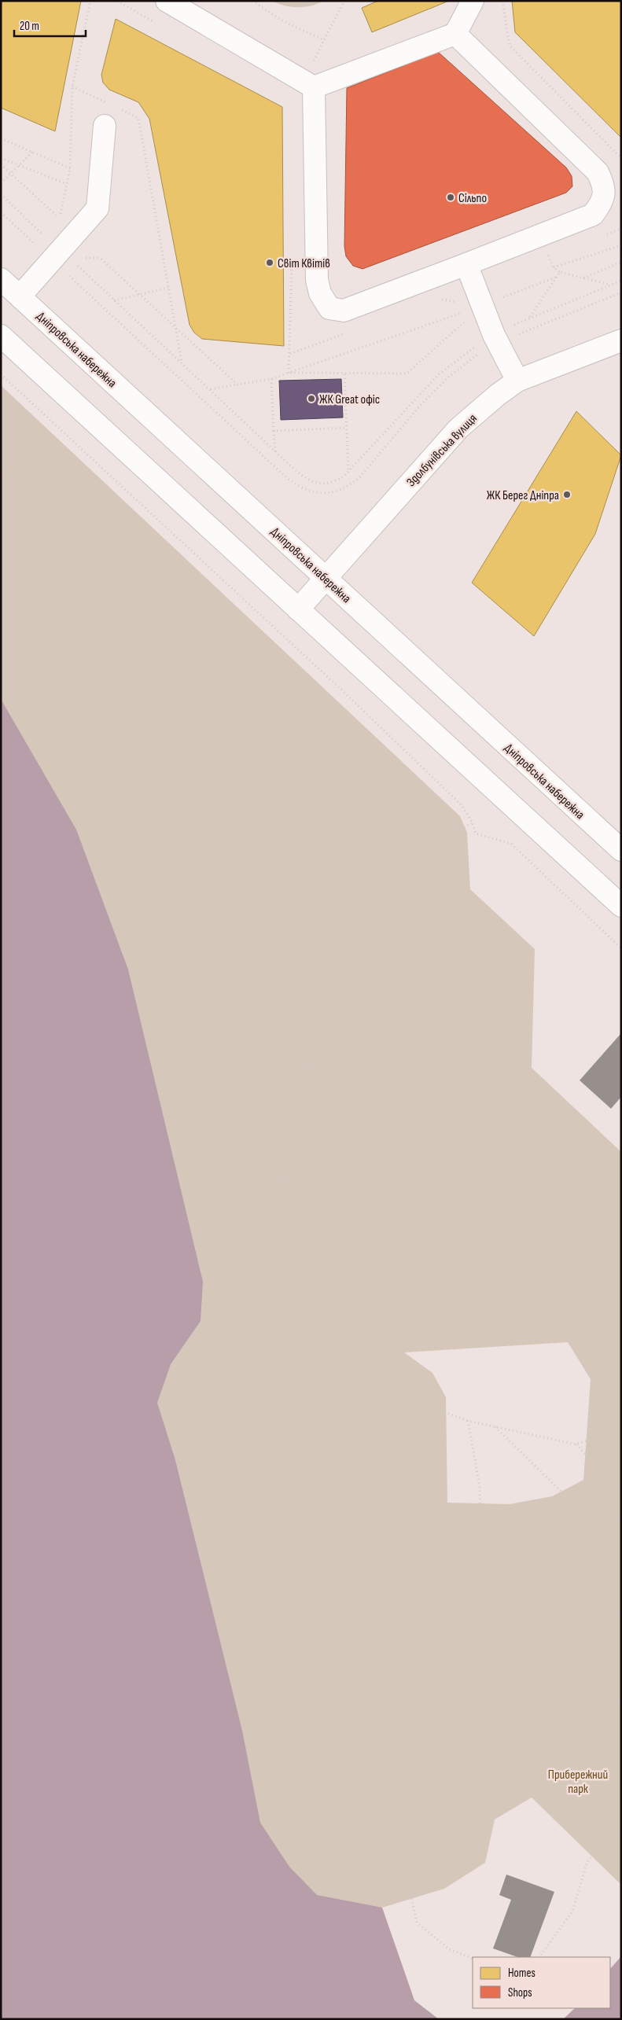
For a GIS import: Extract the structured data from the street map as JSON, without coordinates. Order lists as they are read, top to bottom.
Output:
{
  "streets": {
    "main road": ["Дніпровська набережна", "Здолбунівська вулиця"]
  },
  "crossings": [
    ["Дніпровська набережна", "Здолбунівська вулиця"]
  ],
  "parks": ["Прибережний парк"],
  "places": [
    "Сільпо",
    "Світ Квітів",
    "ЖК Great офіс",
    "ЖК Берег Дніпра"
  ],
  "legend": ["Homes", "Shops"],
  "scale_bar": "20 m"
}
